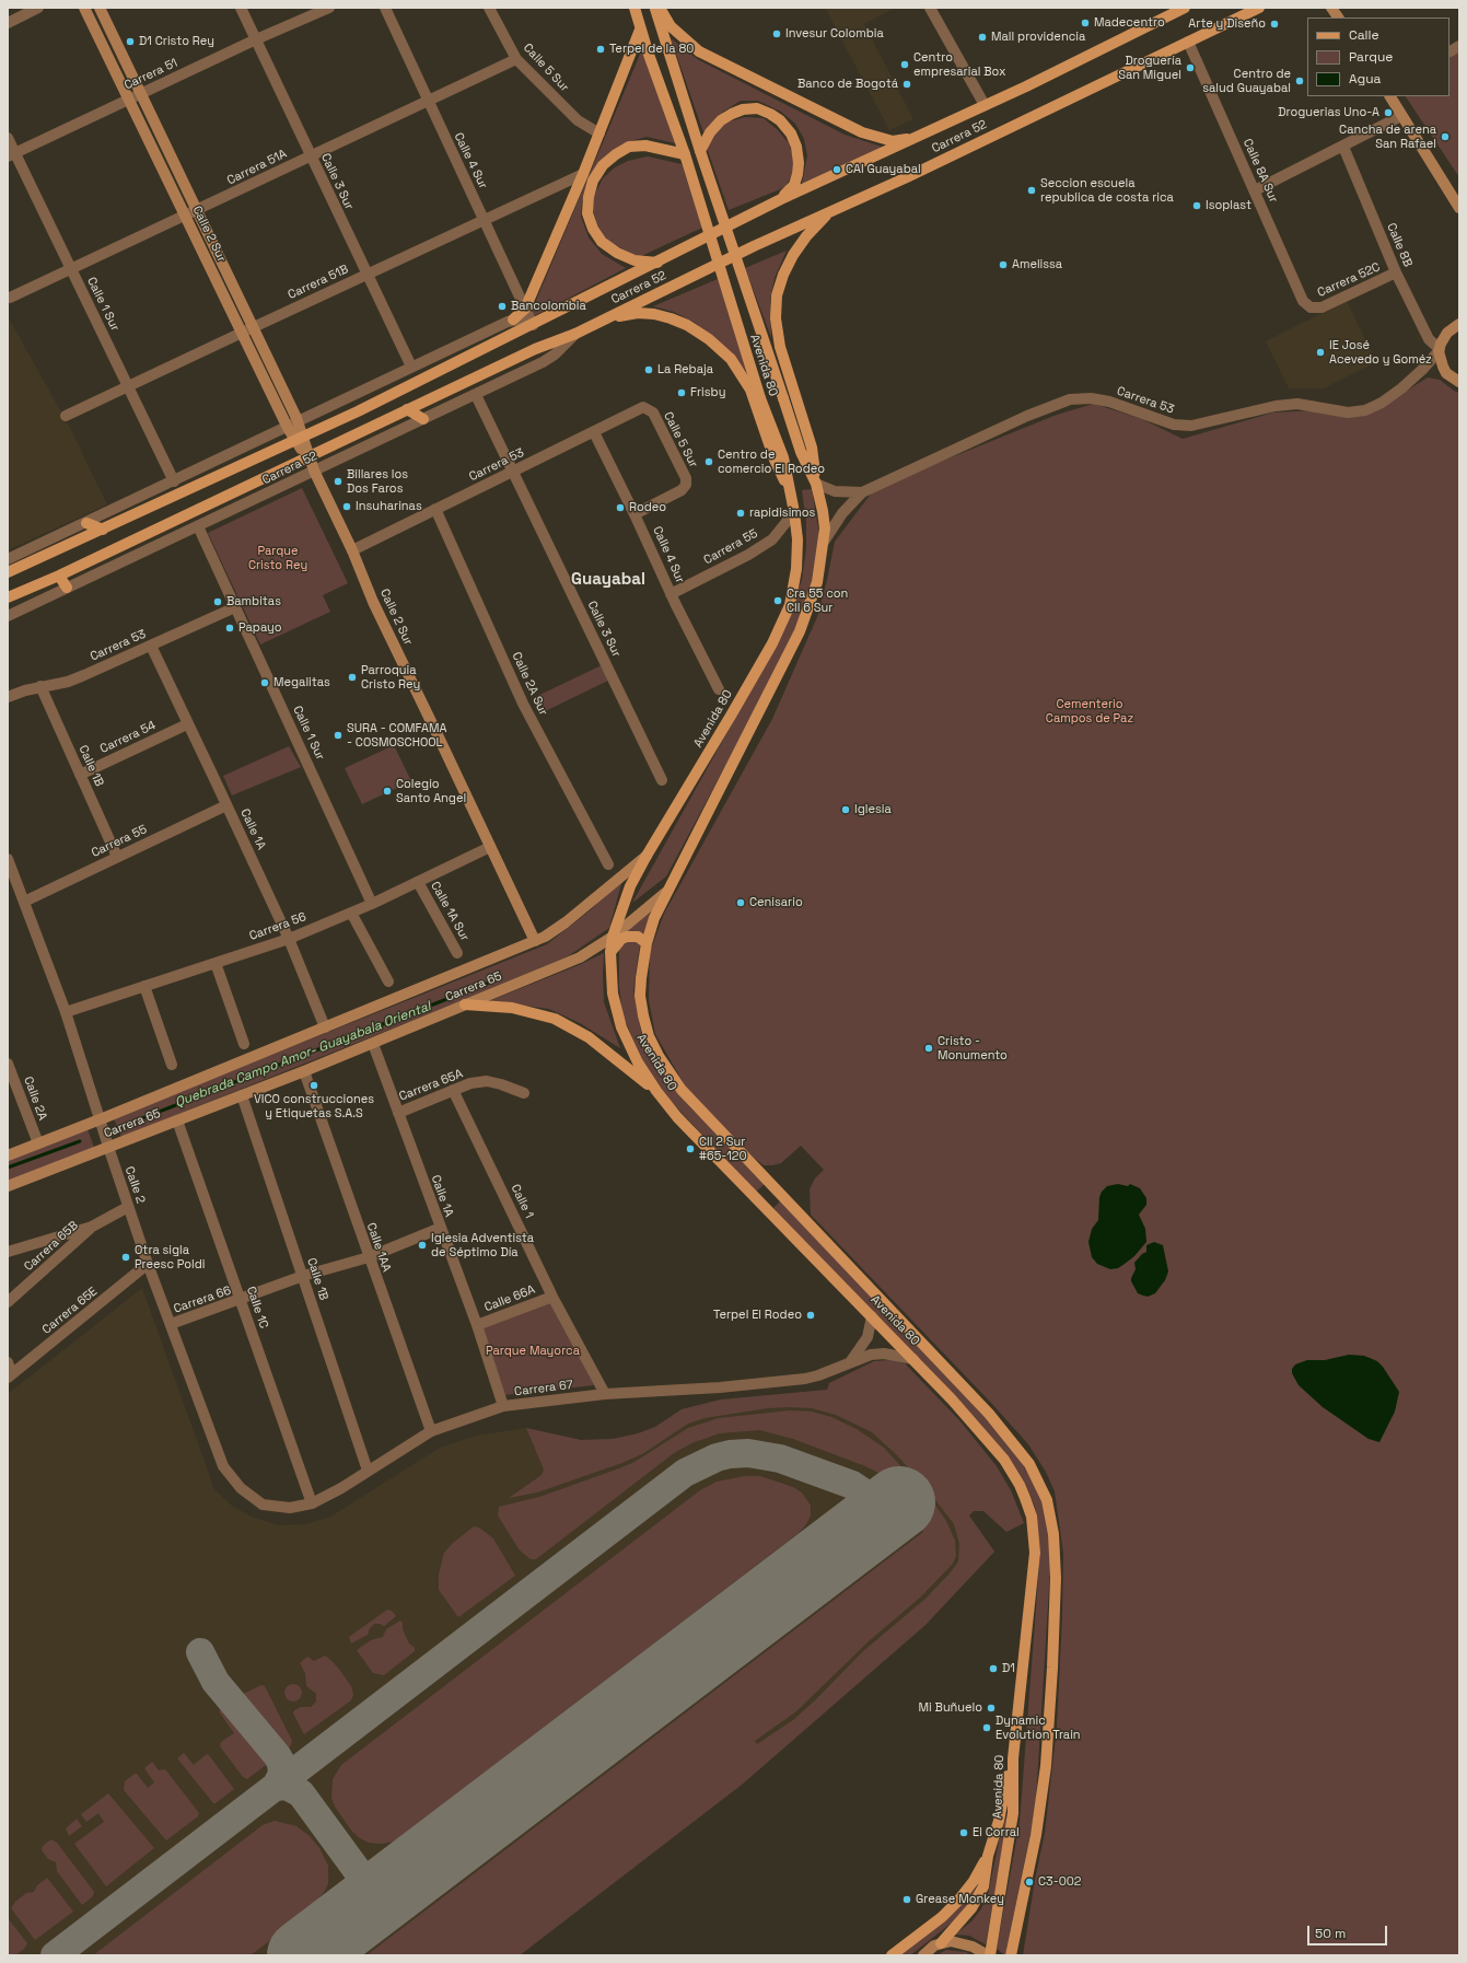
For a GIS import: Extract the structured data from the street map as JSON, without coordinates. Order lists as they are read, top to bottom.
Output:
{
  "streets": {
    "main road": [
      "Carrera 52",
      "Calle 2 Sur",
      "Avenida 80",
      "Carrera 65"
    ],
    "street": [
      "Calle 5 Sur",
      "Carrera 51",
      "Calle 4 Sur",
      "Carrera 51A",
      "Calle 8A Sur",
      "Calle 3 Sur",
      "Calle 8B",
      "Carrera 52C",
      "Carrera 51B",
      "Calle 1 Sur",
      "Carrera 53",
      "Carrera 55",
      "Calle 2A Sur",
      "Carrera 54",
      "Calle 1B",
      "Calle 1A",
      "Calle 1A Sur",
      "Carrera 56",
      "Carrera 65A",
      "Calle 2A",
      "Calle 2",
      "Calle 1",
      "Carrera 65B",
      "Calle 1AA",
      "Calle 66A",
      "Carrera 66",
      "Calle 1C",
      "Carrera 65E",
      "Carrera 67"
    ]
  },
  "crossings": [
    ["Calle 5 Sur", "Calle 4 Sur"],
    ["Calle 5 Sur", "Carrera 51A"],
    ["Calle 5 Sur", "Carrera 53"],
    ["Carrera 51", "Calle 3 Sur"],
    ["Carrera 51", "Calle 2 Sur"],
    ["Carrera 51", "Calle 1 Sur"],
    ["Carrera 52", "Calle 4 Sur"],
    ["Carrera 52", "Calle 8A Sur"],
    ["Carrera 52", "Calle 3 Sur"],
    ["Carrera 52", "Calle 2 Sur"],
    ["Carrera 52", "Calle 1 Sur"],
    ["Calle 4 Sur", "Carrera 51A"],
    ["Calle 4 Sur", "Carrera 51B"],
    ["Calle 4 Sur", "Carrera 53"],
    ["Calle 4 Sur", "Carrera 55"],
    ["Carrera 51A", "Calle 3 Sur"],
    ["Carrera 51A", "Calle 2 Sur"],
    ["Carrera 51A", "Calle 1 Sur"],
    ["Calle 8A Sur", "Carrera 52C"],
    ["Calle 3 Sur", "Carrera 51B"],
    ["Calle 3 Sur", "Carrera 53"],
    ["Calle 2 Sur", "Carrera 51B"],
    ["Calle 2 Sur", "Carrera 53"],
    ["Calle 2 Sur", "Carrera 56"],
    ["Calle 2 Sur", "Carrera 65"],
    ["Calle 8B", "Carrera 52C"],
    ["Calle 8B", "Carrera 53"],
    ["Carrera 51B", "Calle 1 Sur"],
    ["Calle 1 Sur", "Carrera 53"],
    ["Calle 1 Sur", "Carrera 56"],
    ["Avenida 80", "Carrera 53"],
    ["Avenida 80", "Carrera 55"],
    ["Avenida 80", "Carrera 65"],
    ["Avenida 80", "Carrera 67"],
    ["Carrera 53", "Calle 2A Sur"],
    ["Carrera 53", "Calle 1B"],
    ["Carrera 53", "Calle 1A"],
    ["Carrera 55", "Calle 1B"],
    ["Carrera 55", "Calle 1A"],
    ["Carrera 55", "Calle 2"],
    ["Carrera 54", "Calle 1B"],
    ["Carrera 54", "Calle 1A"],
    ["Calle 1B", "Carrera 65"],
    ["Calle 1B", "Carrera 66"],
    ["Calle 1B", "Carrera 67"],
    ["Calle 1A", "Carrera 56"],
    ["Calle 1A", "Carrera 65"],
    ["Calle 1A", "Carrera 65A"],
    ["Calle 1A", "Calle 66A"],
    ["Calle 1A", "Carrera 66"],
    ["Calle 1A", "Carrera 67"],
    ["Calle 1A Sur", "Carrera 56"],
    ["Carrera 56", "Calle 2"],
    ["Carrera 65", "Calle 2A"],
    ["Carrera 65", "Calle 2"],
    ["Carrera 65", "Calle 1AA"],
    ["Carrera 65", "Calle 1C"],
    ["Carrera 65A", "Calle 1"],
    ["Calle 2", "Carrera 65B"],
    ["Calle 2", "Carrera 66"],
    ["Calle 2", "Carrera 65E"],
    ["Calle 2", "Carrera 67"],
    ["Calle 1", "Calle 66A"],
    ["Calle 1", "Carrera 67"],
    ["Calle 1AA", "Carrera 66"],
    ["Calle 1AA", "Carrera 67"],
    ["Carrera 66", "Calle 1C"],
    ["Calle 1C", "Carrera 67"]
  ],
  "districts": ["Guayabal"],
  "water": ["Quebrada Campo Amor- Guayabala Oriental"],
  "parks": ["Parque Cristo Rey", "Cementerio Campos de Paz", "Parque Mayorca"],
  "places": [
    "Madecentro",
    "Arte y Diseño",
    "Invesur Colombia",
    "Mall providencia",
    "D1 Cristo Rey",
    "Terpel de la 80",
    "Centro empresarial Box",
    "Droguería San Miguel",
    "Centro de salud Guayabal",
    "Banco de Bogotá",
    "Droguerias Uno-A",
    "Cancha de arena San Rafael",
    "CAI Guayabal",
    "Seccion escuela republica de costa rica",
    "Isoplast",
    "Amelissa",
    "Bancolombia",
    "IE José Acevedo y Goméz",
    "La Rebaja",
    "Frisby",
    "Centro de comercio El Rodeo",
    "Billares los Dos Faros",
    "Insuharinas",
    "Rodeo",
    "rapidisimos",
    "Cra 55 con Cll 6 Sur",
    "Bambitas",
    "Papayo",
    "Parroquia Cristo Rey",
    "Megalitas",
    "SURA - COMFAMA - COSMOSCHOOL",
    "Colegio Santo Angel",
    "Iglesia",
    "Cenisario",
    "Cristo - Monumento",
    "VICO construcciones y Etiquetas S.A.S",
    "Cll 2 Sur #65-120",
    "Iglesia Adventista de Séptimo Día",
    "Otra sigla Preesc Poldi",
    "Terpel El Rodeo",
    "D1",
    "Mi Buñuelo",
    "Dynamic Evolution Train",
    "El Corral",
    "C3-002",
    "Grease Monkey"
  ],
  "legend": ["Calle", "Parque", "Agua"],
  "scale_bar": "50 m"
}
